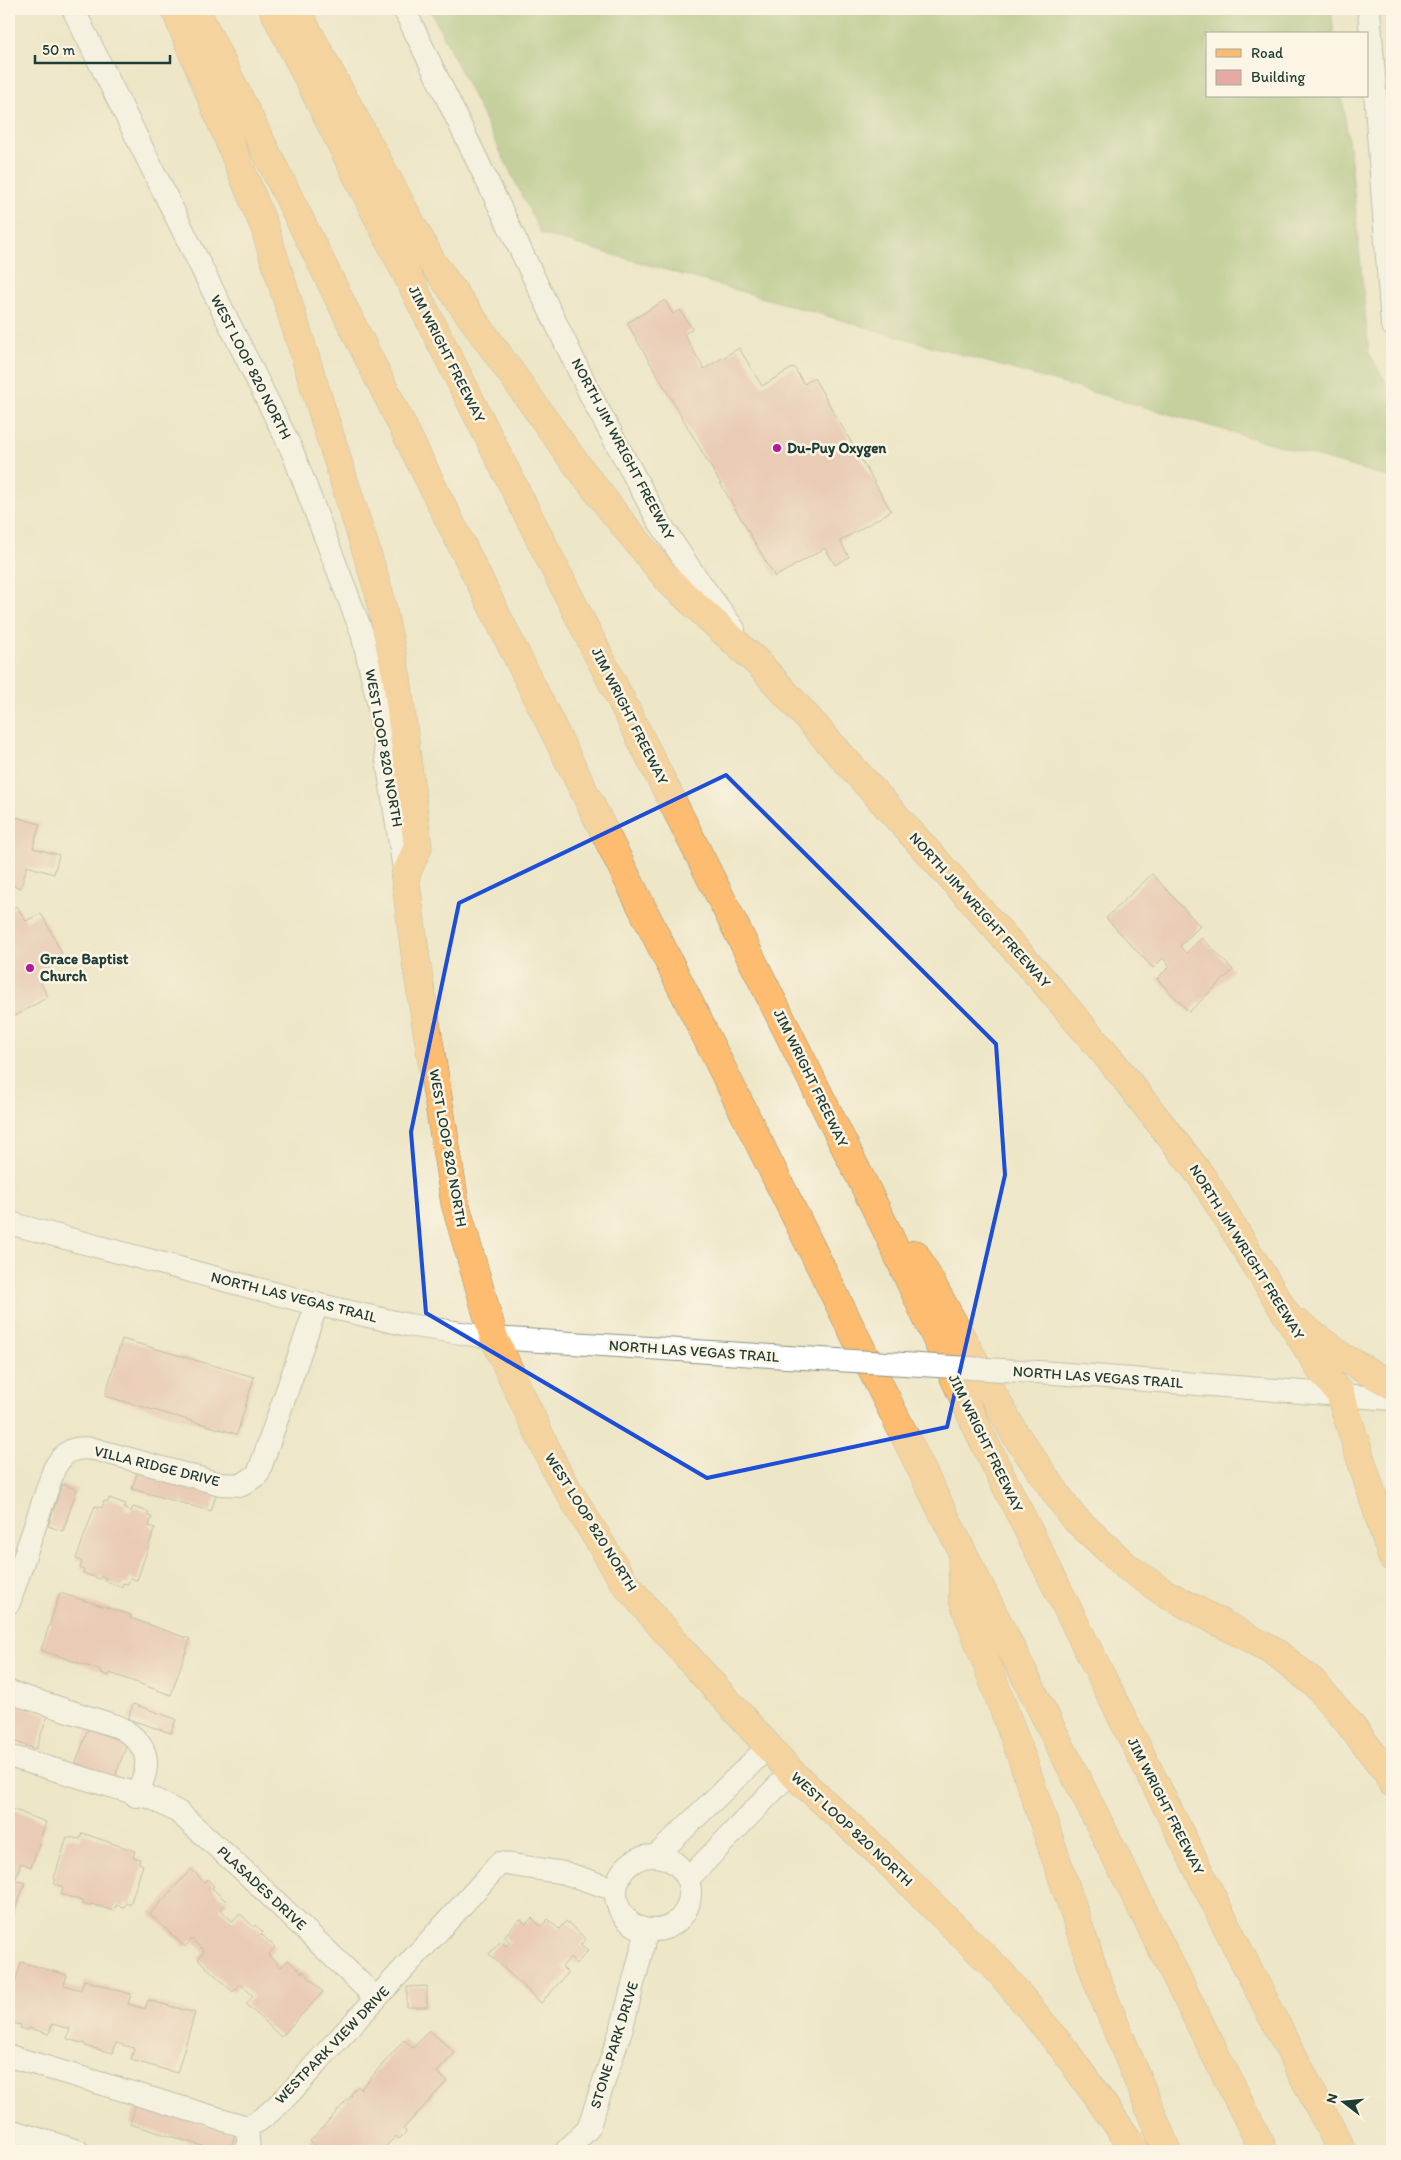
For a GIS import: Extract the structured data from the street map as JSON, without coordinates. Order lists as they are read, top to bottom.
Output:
{
  "streets": {
    "main road": ["JIM WRIGHT FREEWAY", "WEST LOOP 820 NORTH", "NORTH JIM WRIGHT FREEWAY"],
    "street": [
      "NORTH LAS VEGAS TRAIL",
      "VILLA RIDGE DRIVE",
      "PLASADES DRIVE",
      "WESTPARK VIEW DRIVE",
      "STONE PARK DRIVE"
    ]
  },
  "crossings": [
    ["WEST LOOP 820 NORTH", "NORTH LAS VEGAS TRAIL"],
    ["NORTH JIM WRIGHT FREEWAY", "NORTH LAS VEGAS TRAIL"],
    ["NORTH LAS VEGAS TRAIL", "VILLA RIDGE DRIVE"],
    ["PLASADES DRIVE", "WESTPARK VIEW DRIVE"],
    ["WESTPARK VIEW DRIVE", "STONE PARK DRIVE"]
  ],
  "places": ["Du-Puy Oxygen", "Grace Baptist Church"],
  "legend": ["Road", "Building"],
  "scale_bar": "50 m",
  "north": "left"
}
